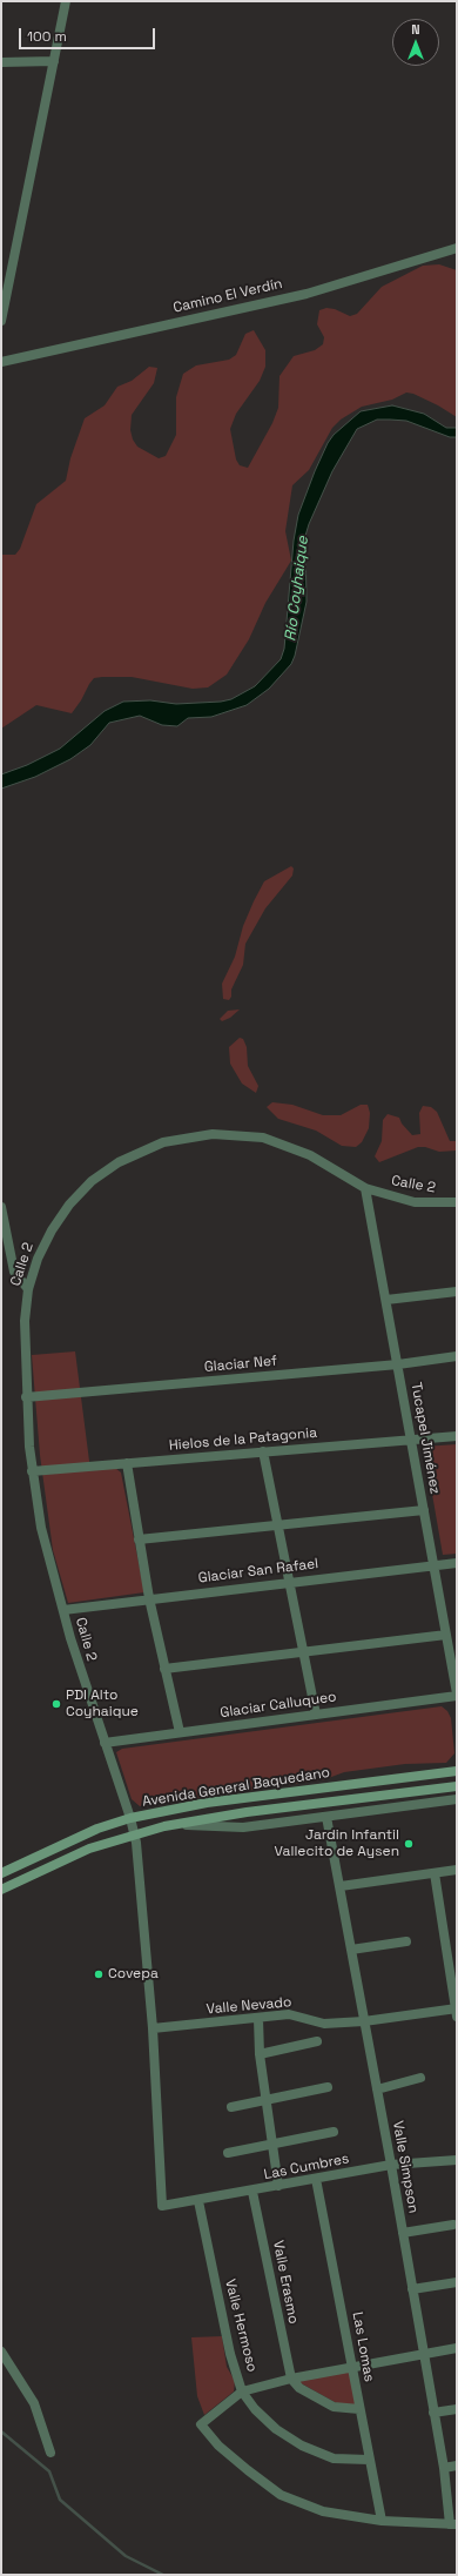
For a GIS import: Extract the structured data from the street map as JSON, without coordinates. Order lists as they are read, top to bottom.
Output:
{
  "streets": {
    "main road": ["Avenida General Baquedano"],
    "street": [
      "Camino El Verdín",
      "Calle 2",
      "Glaciar Nef",
      "Tucapel Jiménez",
      "Hielos de la Patagonia",
      "Glaciar San Rafael",
      "Glaciar Calluqueo",
      "Valle Nevado",
      "Las Cumbres",
      "Valle Simpson",
      "Valle Erasmo",
      "Valle Hermoso",
      "Las Lomas"
    ]
  },
  "crossings": [
    ["Calle 2", "Glaciar Nef"],
    ["Calle 2", "Tucapel Jiménez"],
    ["Calle 2", "Hielos de la Patagonia"],
    ["Calle 2", "Glaciar San Rafael"],
    ["Calle 2", "Glaciar Calluqueo"],
    ["Calle 2", "Avenida General Baquedano"],
    ["Calle 2", "Valle Nevado"],
    ["Calle 2", "Las Cumbres"],
    ["Glaciar Nef", "Tucapel Jiménez"],
    ["Tucapel Jiménez", "Hielos de la Patagonia"],
    ["Tucapel Jiménez", "Glaciar San Rafael"],
    ["Tucapel Jiménez", "Glaciar Calluqueo"],
    ["Avenida General Baquedano", "Valle Simpson"],
    ["Valle Nevado", "Valle Simpson"],
    ["Las Cumbres", "Valle Simpson"],
    ["Las Cumbres", "Valle Erasmo"],
    ["Las Cumbres", "Valle Hermoso"],
    ["Las Cumbres", "Las Lomas"],
    ["Valle Hermoso", "Las Lomas"]
  ],
  "water": ["Río Coyhaique"],
  "places": ["PDI Alto Coyhaique", "Jardin Infantil Vallecito de Aysen", "Covepa"],
  "scale_bar": "100 m",
  "north": "top"
}
